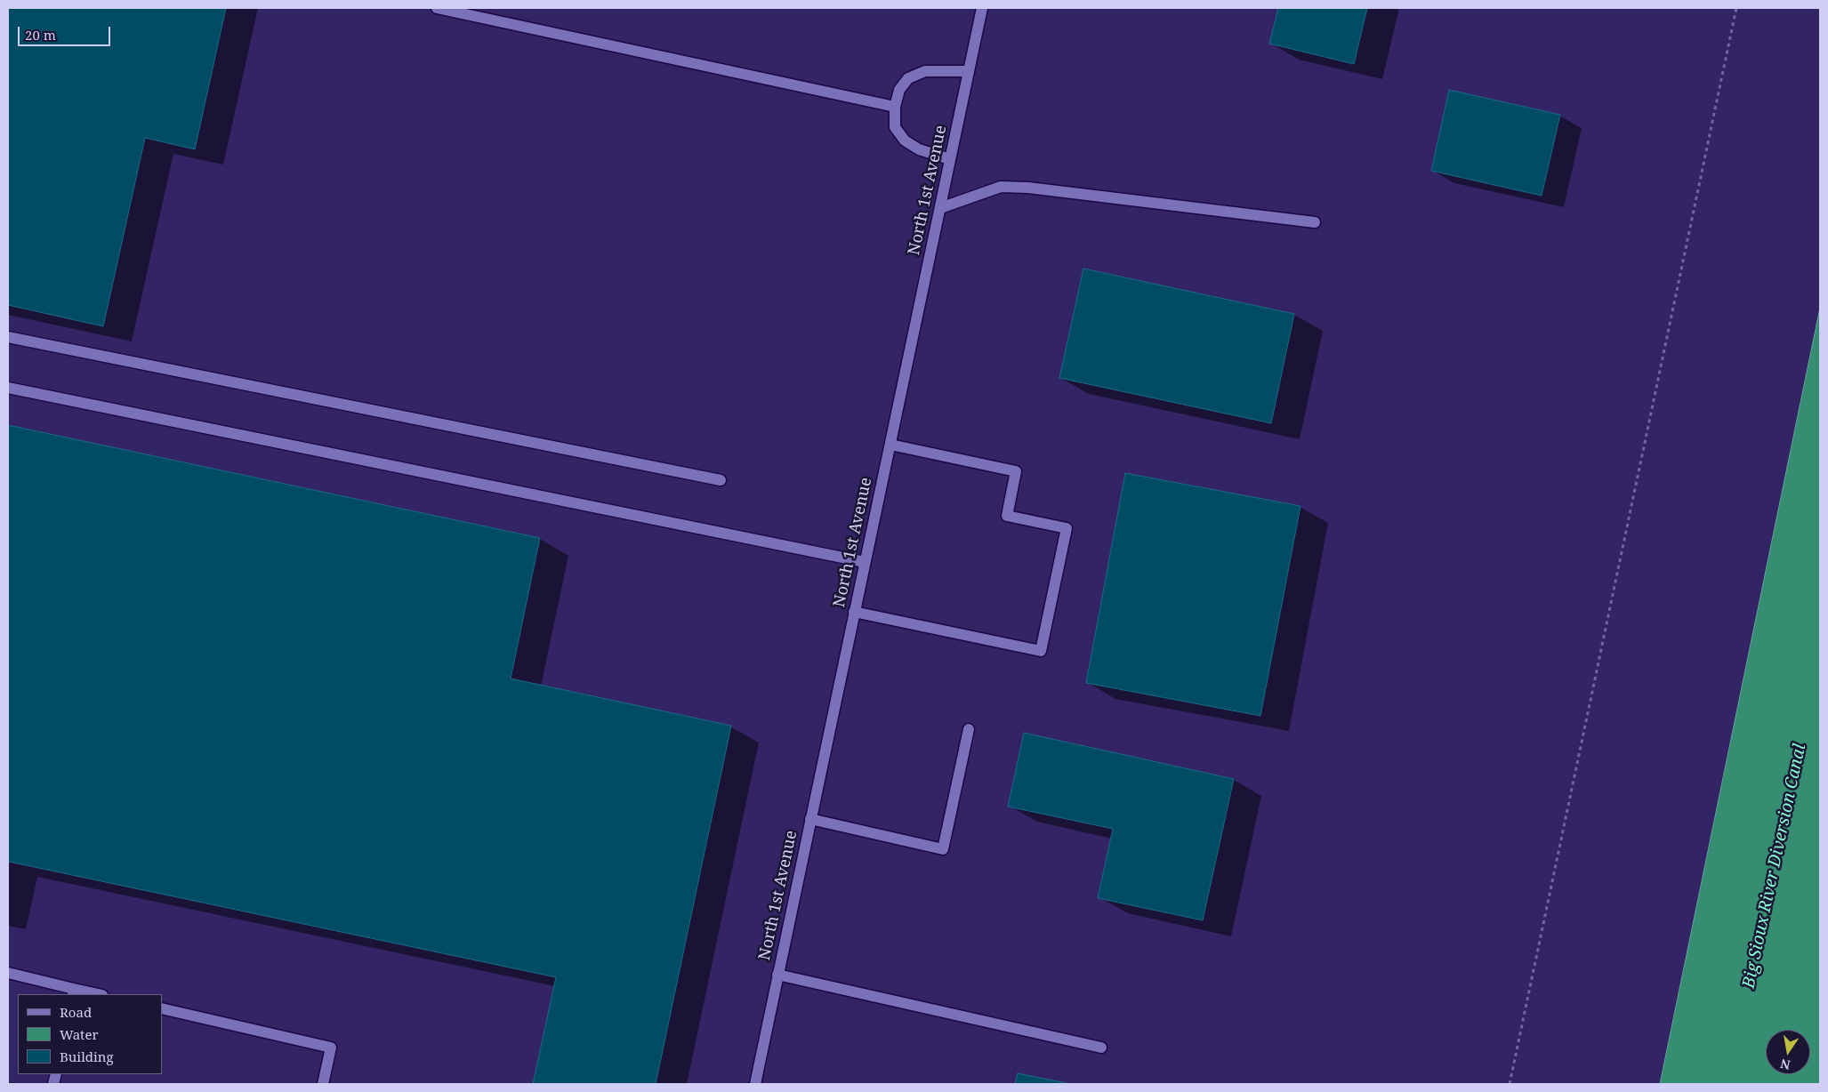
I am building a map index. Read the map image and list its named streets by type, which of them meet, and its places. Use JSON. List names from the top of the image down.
{
  "streets": {
    "street": ["North 1st Avenue"]
  },
  "water": ["Big Sioux River Diversion Canal"],
  "legend": ["Road", "Water", "Building"],
  "scale_bar": "20 m",
  "north": "bottom"
}
